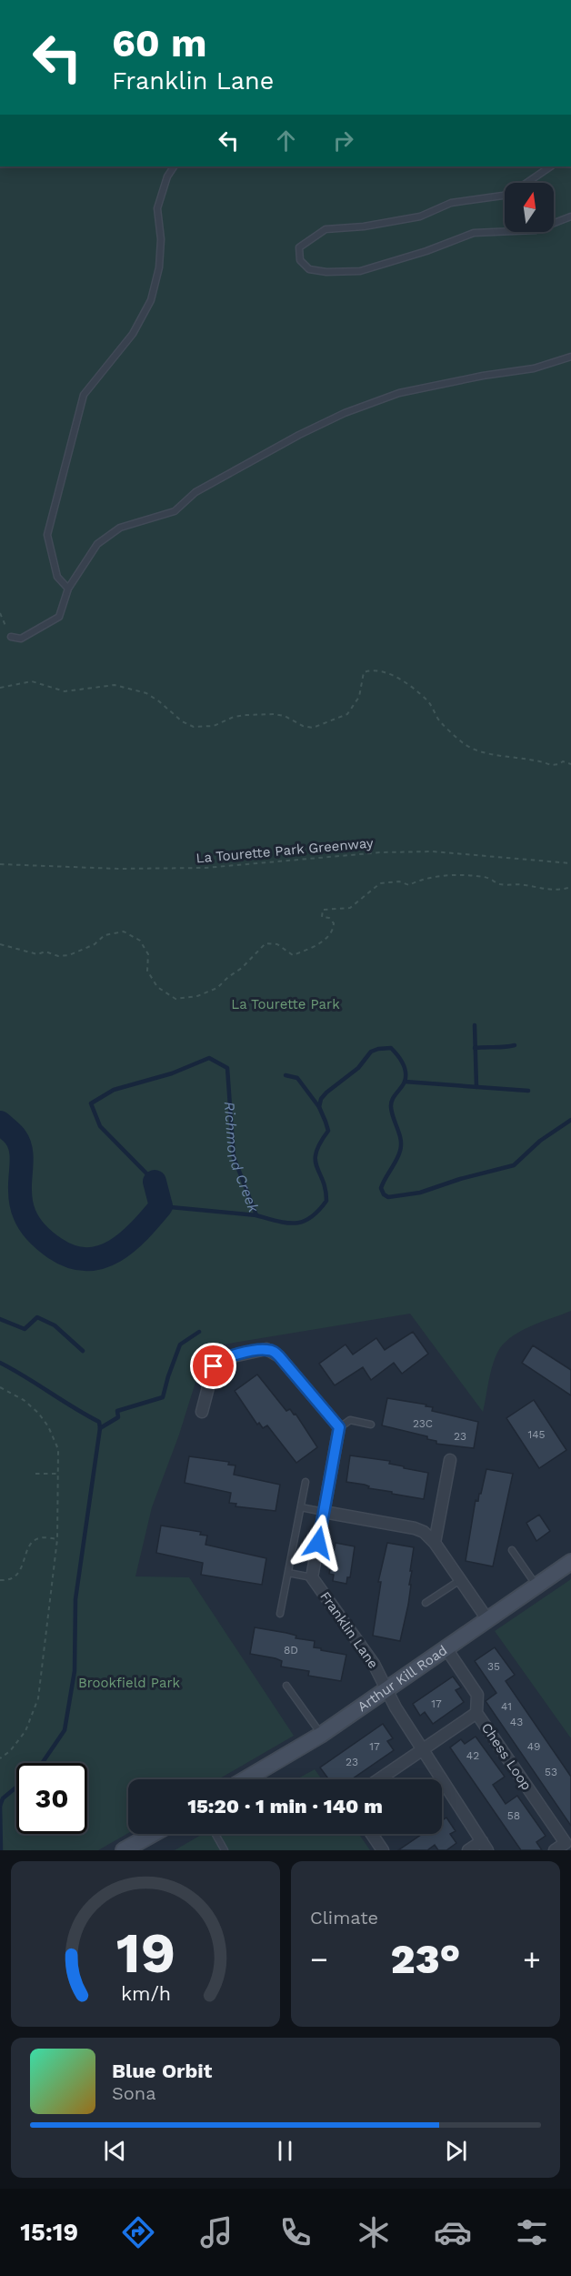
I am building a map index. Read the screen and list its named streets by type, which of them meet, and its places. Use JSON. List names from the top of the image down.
{
  "streets": {
    "street": ["Franklin Lane", "Arthur Kill Road", "Chess Loop"],
    "path": ["La Tourette Park Greenway"]
  },
  "crossings": [
    ["Franklin Lane", "Arthur Kill Road"],
    ["Franklin Lane", "Chess Loop"]
  ],
  "water": ["Richmond Creek"],
  "parks": ["La Tourette Park", "Brookfield Park"],
  "house_numbers": [
    "23C",
    "145",
    "23",
    "8D",
    "35",
    "17",
    "41",
    "43",
    "17",
    "49",
    "42",
    "23",
    "53",
    "58"
  ],
  "north": "top",
  "page": {
    "turn": ["60 m", "Franklin Lane"],
    "limit": "30",
    "trip": "15:20 · 1 min · 140 m",
    "tile": "Climate",
    "heat": ["−", "23°", "+"],
    "song": ["Blue Orbit", "Sona"],
    "tabs": "15:19",
    "gauge": ["19", "km/h"]
  }
}
